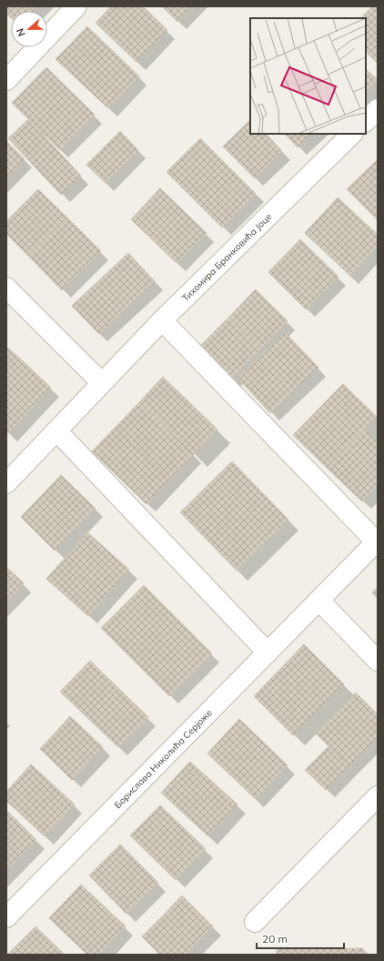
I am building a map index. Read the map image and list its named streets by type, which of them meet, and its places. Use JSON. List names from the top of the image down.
{
  "streets": {
    "street": ["Тихомира Бранковића Јоце", "Борислава Николића Серјоже"]
  },
  "scale_bar": "20 m",
  "north": "left"
}
